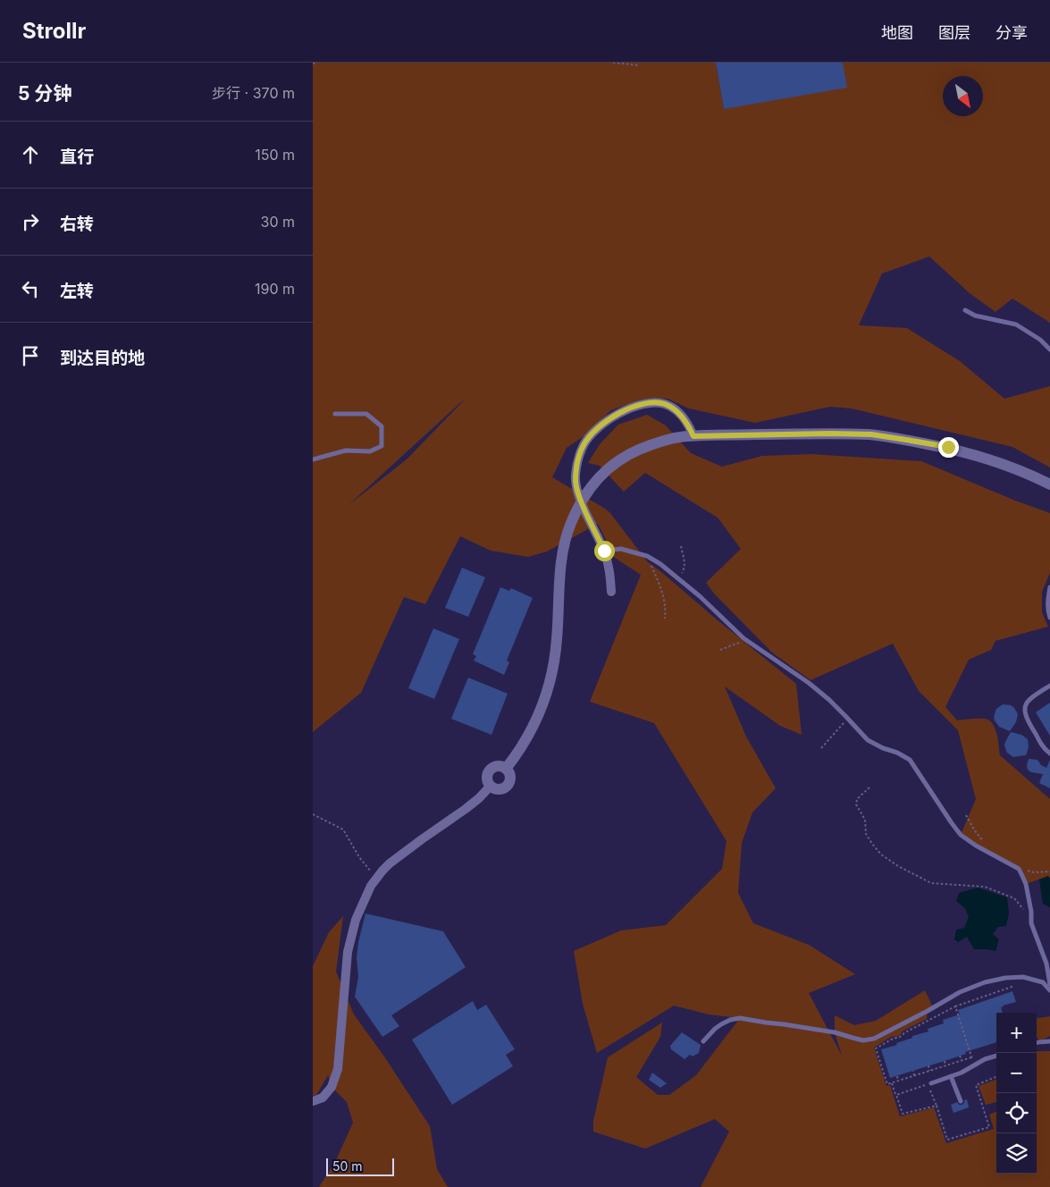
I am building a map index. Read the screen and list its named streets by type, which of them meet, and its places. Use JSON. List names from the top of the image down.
{
  "scale_bar": "50 m",
  "north": "bottom right",
  "page": {
    "header": "Strollr",
    "nav": ["地图", "图层", "分享"],
    "heading": ["5 分钟", "步行 · 370 m"],
    "list": [
      ["直行", "150 m"],
      ["右转", "30 m"],
      ["左转", "190 m"],
      "到达目的地"
    ],
    "map_buttons": ["+", "−"],
    "scale": "50 m"
  }
}
